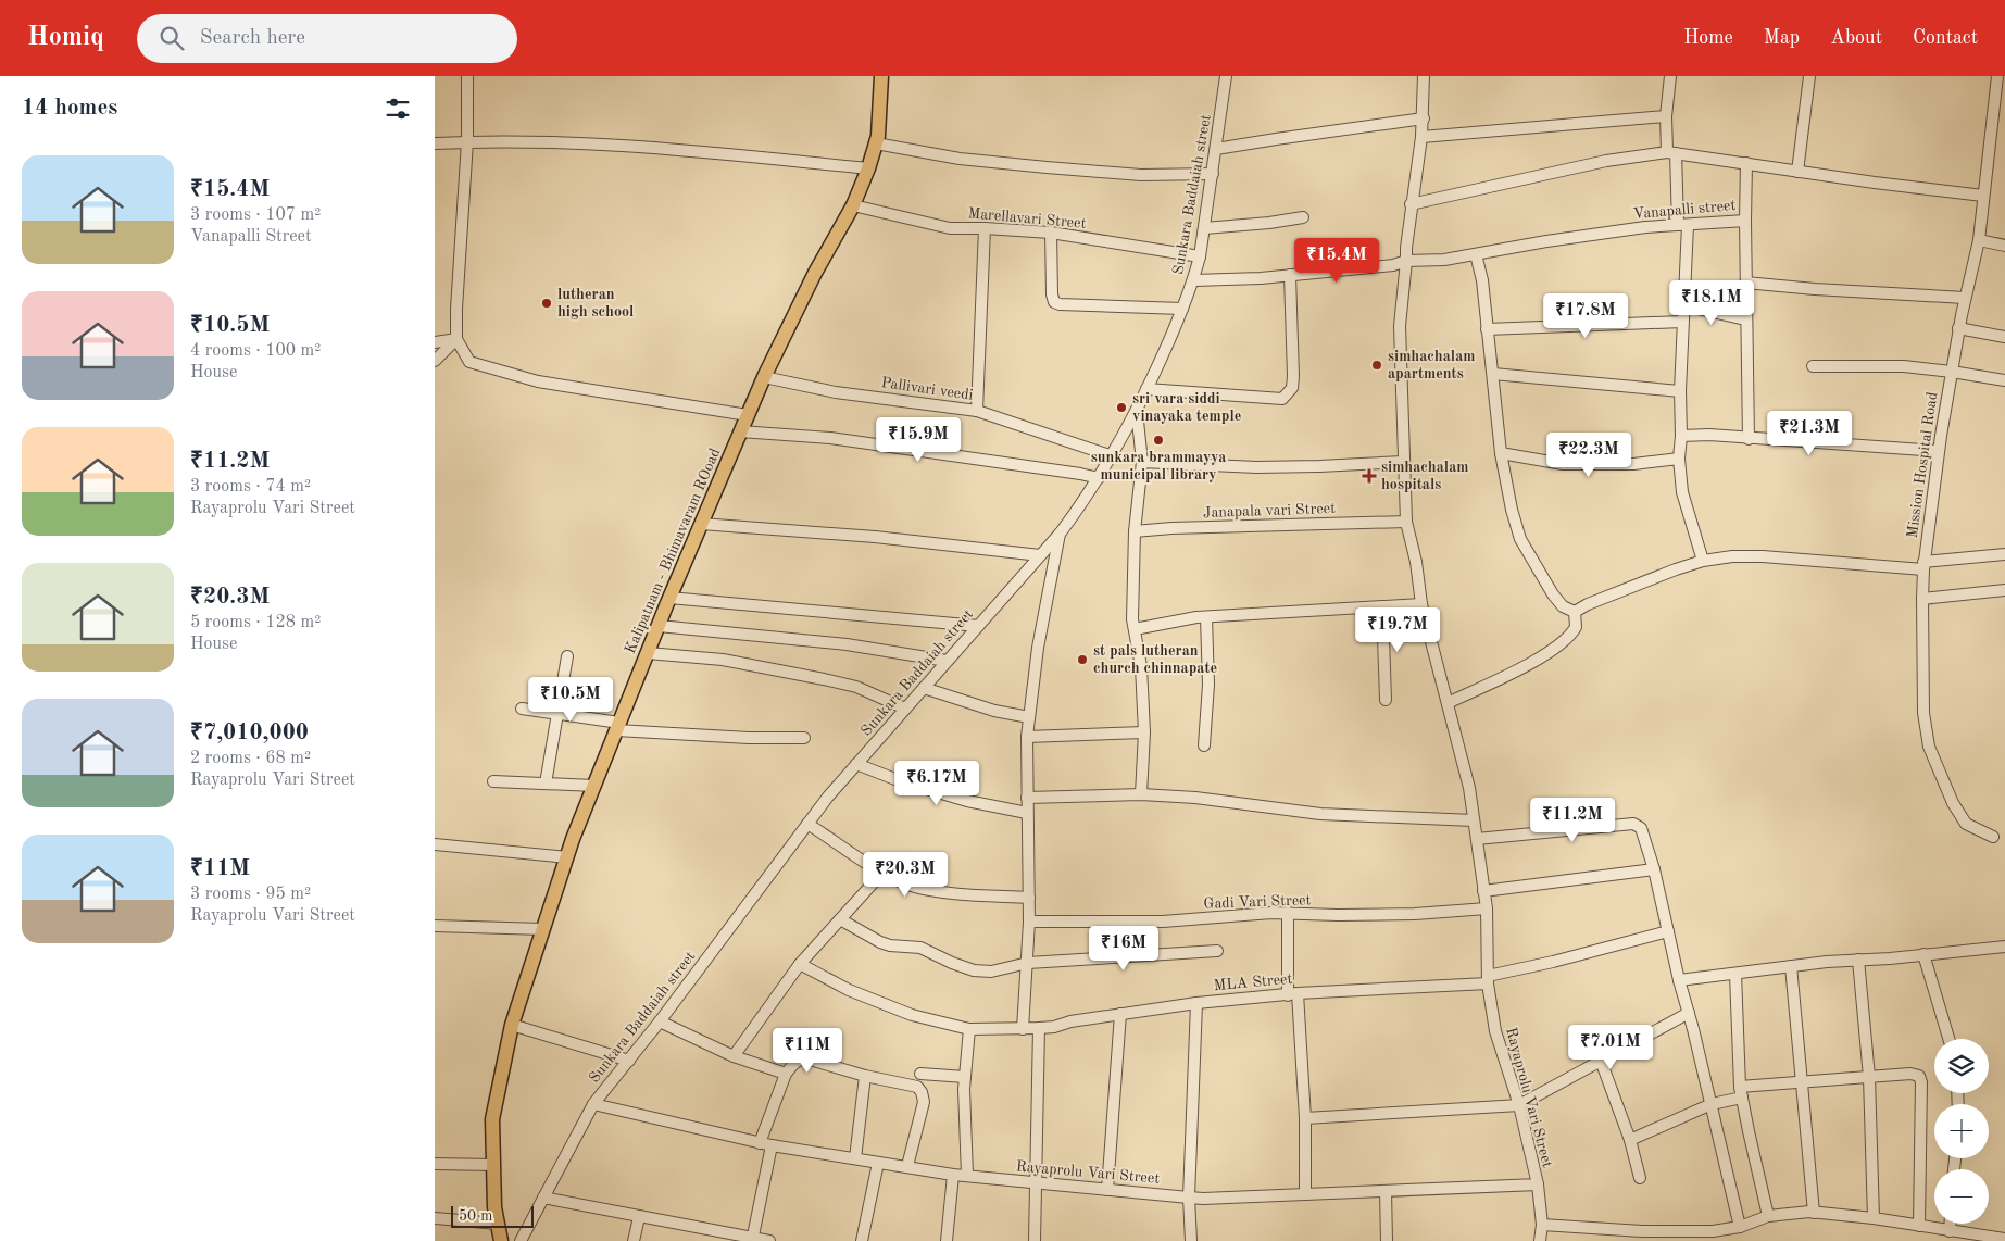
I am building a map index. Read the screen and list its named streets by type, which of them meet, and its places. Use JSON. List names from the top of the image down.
{
  "streets": {
    "main road": ["Kalipatnam - Bhimavaram ROoad"],
    "street": [
      "Sunkara Baddaiah street",
      "Vanapalli street",
      "Marellavari Street",
      "Pallivari veedi",
      "Mission Hospital Road",
      "Janapala vari Street",
      "Gadi Vari Street",
      "MLA Street",
      "Rayaprolu Vari Street"
    ]
  },
  "crossings": [
    ["Sunkara Baddaiah street", "Marellavari Street"],
    ["Sunkara Baddaiah street", "Pallivari veedi"],
    ["Sunkara Baddaiah street", "Rayaprolu Vari Street"],
    ["Marellavari Street", "Kalipatnam - Bhimavaram ROoad"],
    ["Pallivari veedi", "Kalipatnam - Bhimavaram ROoad"],
    ["Janapala vari Street", "Rayaprolu Vari Street"],
    ["Gadi Vari Street", "Rayaprolu Vari Street"],
    ["MLA Street", "Rayaprolu Vari Street"]
  ],
  "places": {
    "other": [
      "lutheran high school",
      "simhachalam apartments",
      "sri vara siddi vinayaka temple",
      "sunkara brammayya municipal library",
      "st pals lutheran church chinnapate"
    ],
    "health": ["simhachalam hospitals"]
  },
  "scale_bar": "50 m",
  "page": {
    "header": "Homiq",
    "search": "Search here",
    "nav": [
      "Home",
      "Map",
      "About",
      "Contact"
    ],
    "heading": "14 homes",
    "list": [
      {
        "name": "₹15.4M",
        "note": "3 rooms · 107 m² · Vanapalli Street"
      },
      {
        "name": "₹10.5M",
        "note": "4 rooms · 100 m² · House"
      },
      {
        "name": "₹11.2M",
        "note": "3 rooms · 74 m² · Rayaprolu Vari Street"
      },
      {
        "name": "₹20.3M",
        "note": "5 rooms · 128 m² · House"
      },
      {
        "name": "₹7,010,000",
        "note": "2 rooms · 68 m² · Rayaprolu Vari Street"
      },
      {
        "name": "₹11M",
        "note": "3 rooms · 95 m² · Rayaprolu Vari Street"
      }
    ],
    "price": [
      "₹15.4M",
      "₹18.1M",
      "₹17.8M",
      "₹21.3M",
      "₹15.9M",
      "₹22.3M",
      "₹19.7M",
      "₹10.5M",
      "₹6.17M",
      "₹11.2M",
      "₹20.3M",
      "₹16M",
      "₹7.01M",
      "₹11M"
    ],
    "map_buttons": ["+", "−"],
    "scale": "50 m"
  }
}
